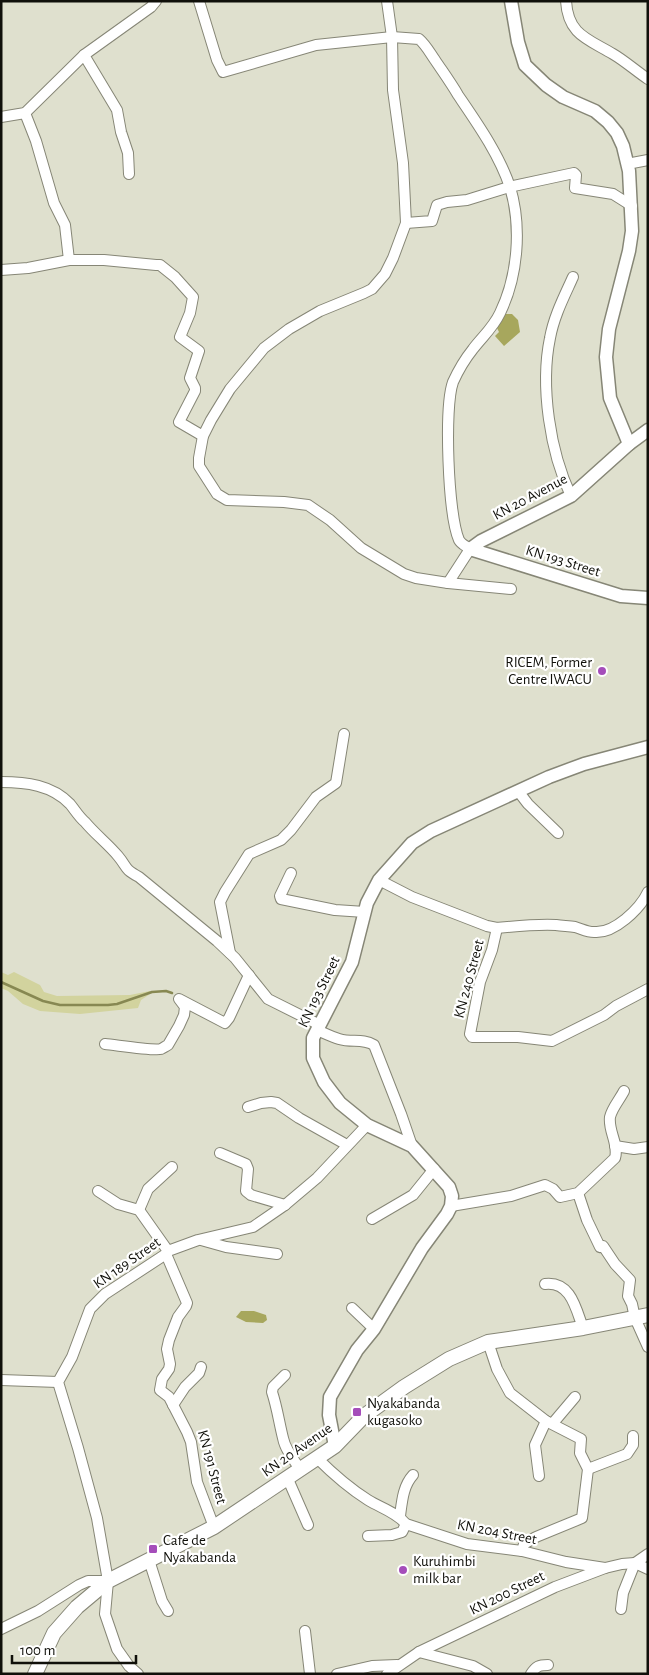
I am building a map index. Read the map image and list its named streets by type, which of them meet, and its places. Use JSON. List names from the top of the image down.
{
  "streets": {
    "main road": ["KN 20 Avenue"],
    "street": [
      "KN 193 Street",
      "KN 240 Street",
      "KN 189 Street",
      "KN 191 Street",
      "KN 204 Street",
      "KN 200 Street"
    ]
  },
  "crossings": [
    ["KN 20 Avenue", "KN 193 Street"],
    ["KN 20 Avenue", "KN 191 Street"],
    ["KN 20 Avenue", "KN 204 Street"],
    ["KN 193 Street", "KN 240 Street"],
    ["KN 193 Street", "KN 189 Street"],
    ["KN 189 Street", "KN 191 Street"],
    ["KN 204 Street", "KN 200 Street"]
  ],
  "places": {
    "other": ["RICEM, Former Centre IWACU", "Kuruhimbi milk bar"],
    "transit": ["Nyakabanda kugasoko", "Cafe de Nyakabanda"]
  },
  "scale_bar": "100 m"
}
